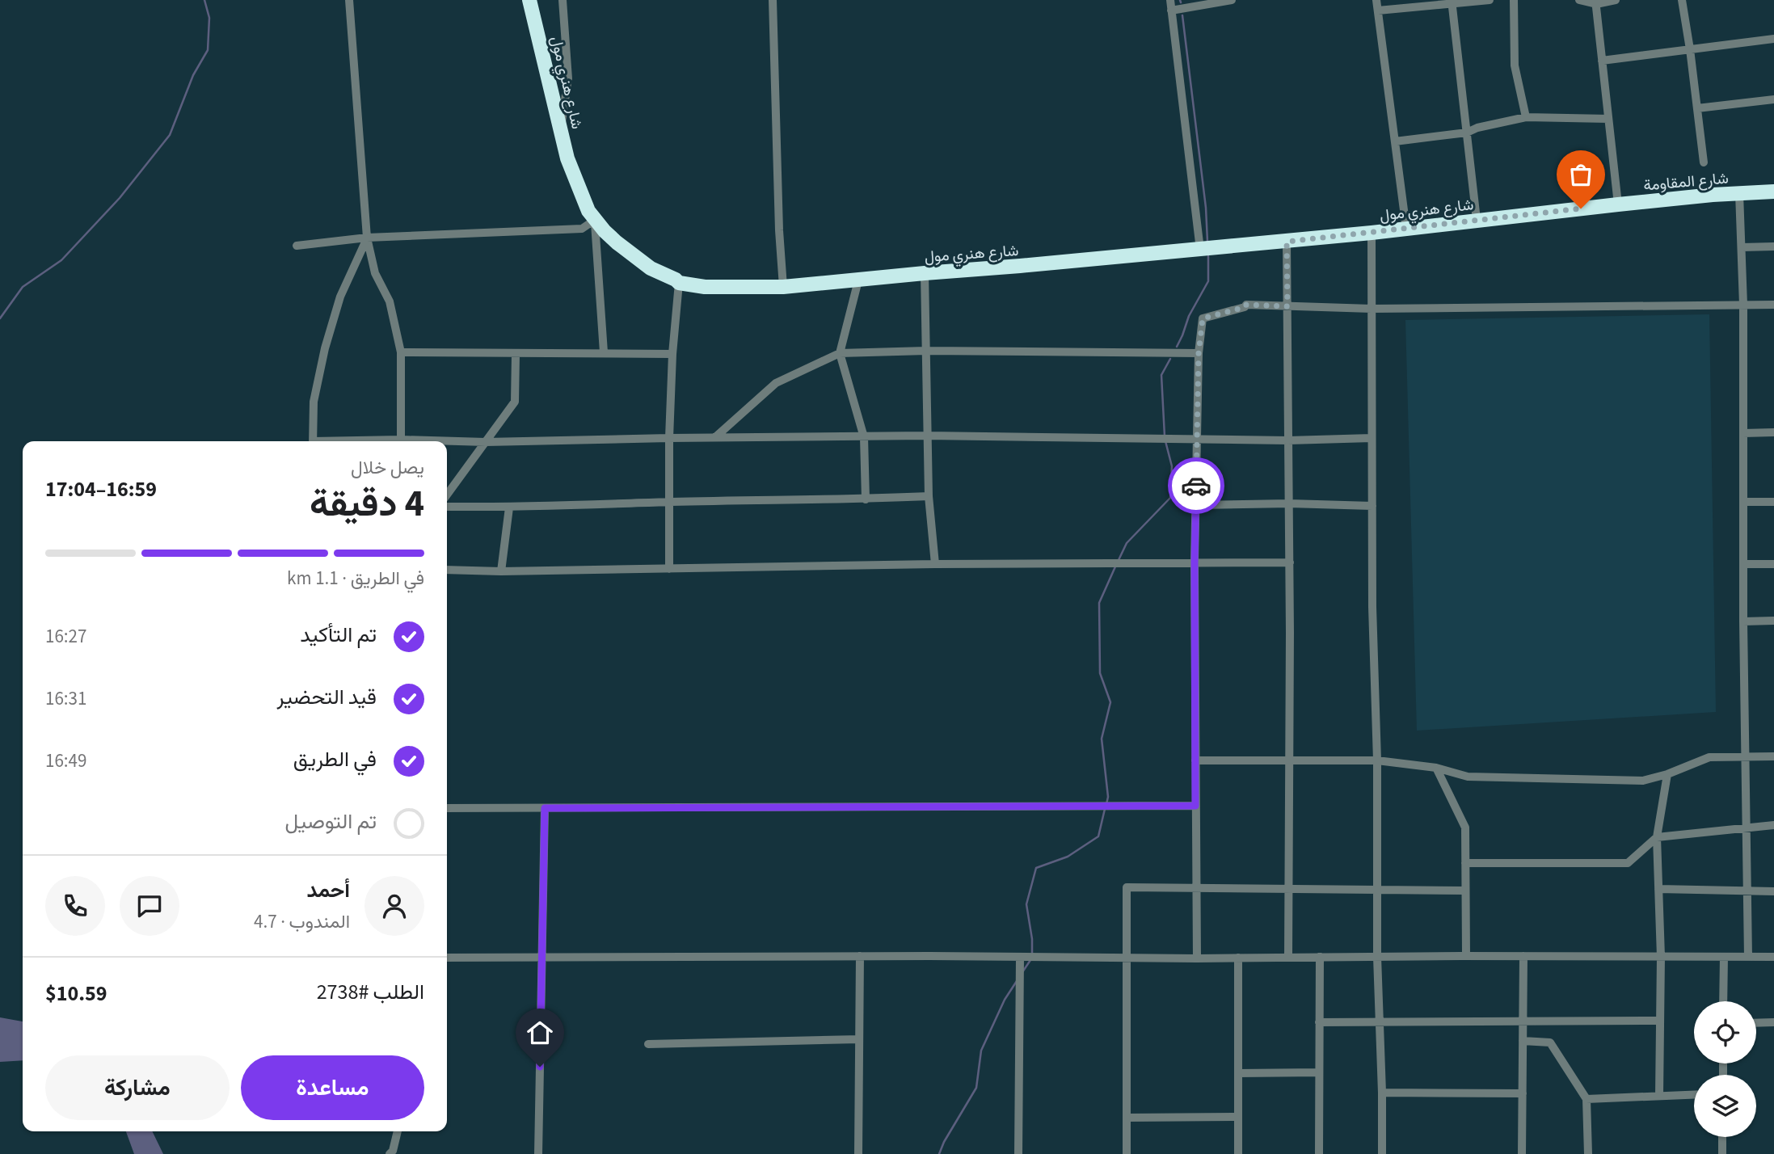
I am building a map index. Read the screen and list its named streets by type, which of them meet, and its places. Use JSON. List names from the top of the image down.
{
  "streets": {
    "highway": ["شارع هنري مول", "شارع المقاومة"]
  },
  "crossings": [
    ["شارع هنري مول", "شارع المقاومة"]
  ],
  "page": {
    "heading": ["4 دقيقة", "يصل خلال", "16:59–17:04"],
    "panel": [
      "أحمد",
      "المندوب · 4.7",
      "الطلب #2738",
      "$10.59"
    ],
    "bar": "في الطريق · 1.1 km",
    "list": [
      ["تم التأكيد", "16:27"],
      ["قيد التحضير", "16:31"],
      ["في الطريق", "16:49"],
      "تم التوصيل"
    ],
    "buttons": ["مساعدة", "مشاركة"]
  }
}
